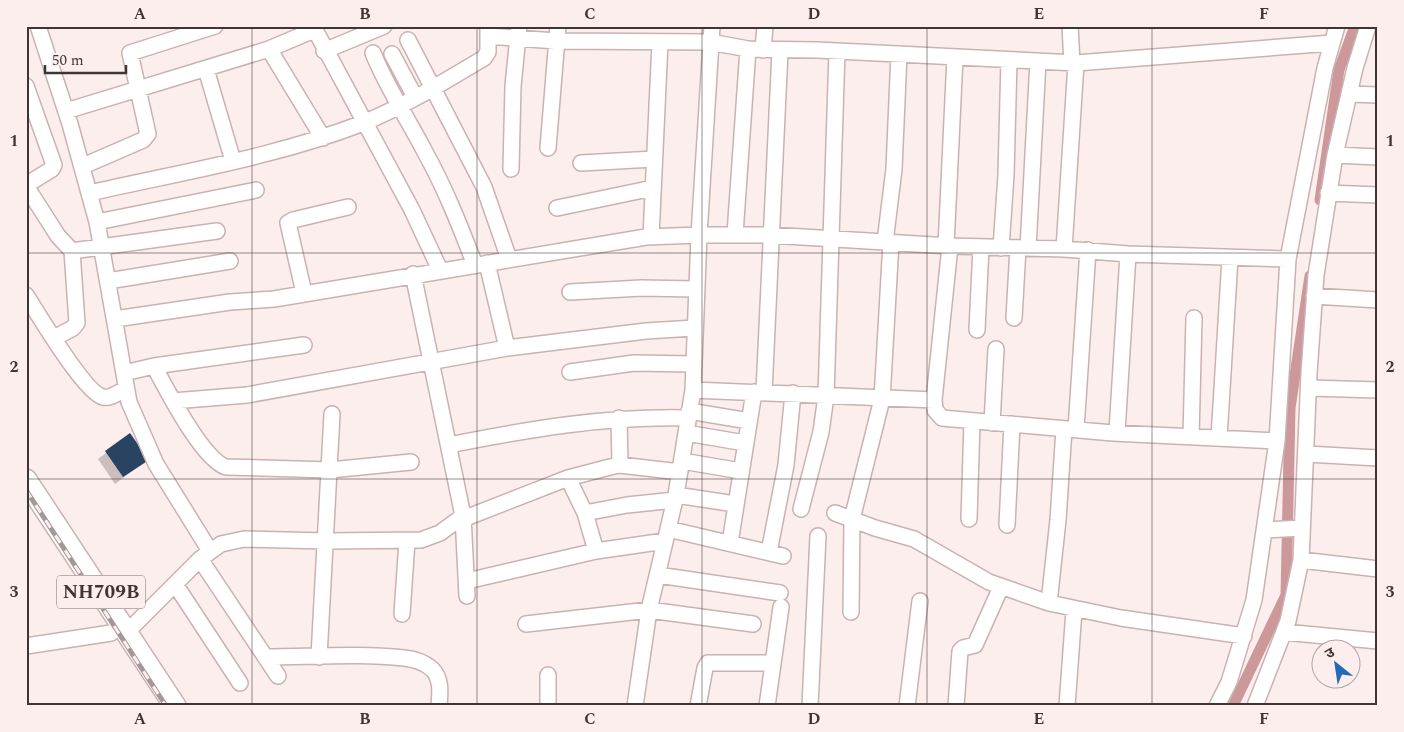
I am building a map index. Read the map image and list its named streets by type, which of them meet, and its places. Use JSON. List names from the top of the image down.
{
  "streets": {
    "highway": ["NH709B"]
  },
  "scale_bar": "50 m",
  "north": "top left",
  "grid": {
    "columns": [
      "A",
      "B",
      "C",
      "D",
      "E",
      "F"
    ],
    "rows": ["1", "2", "3"]
  }
}
